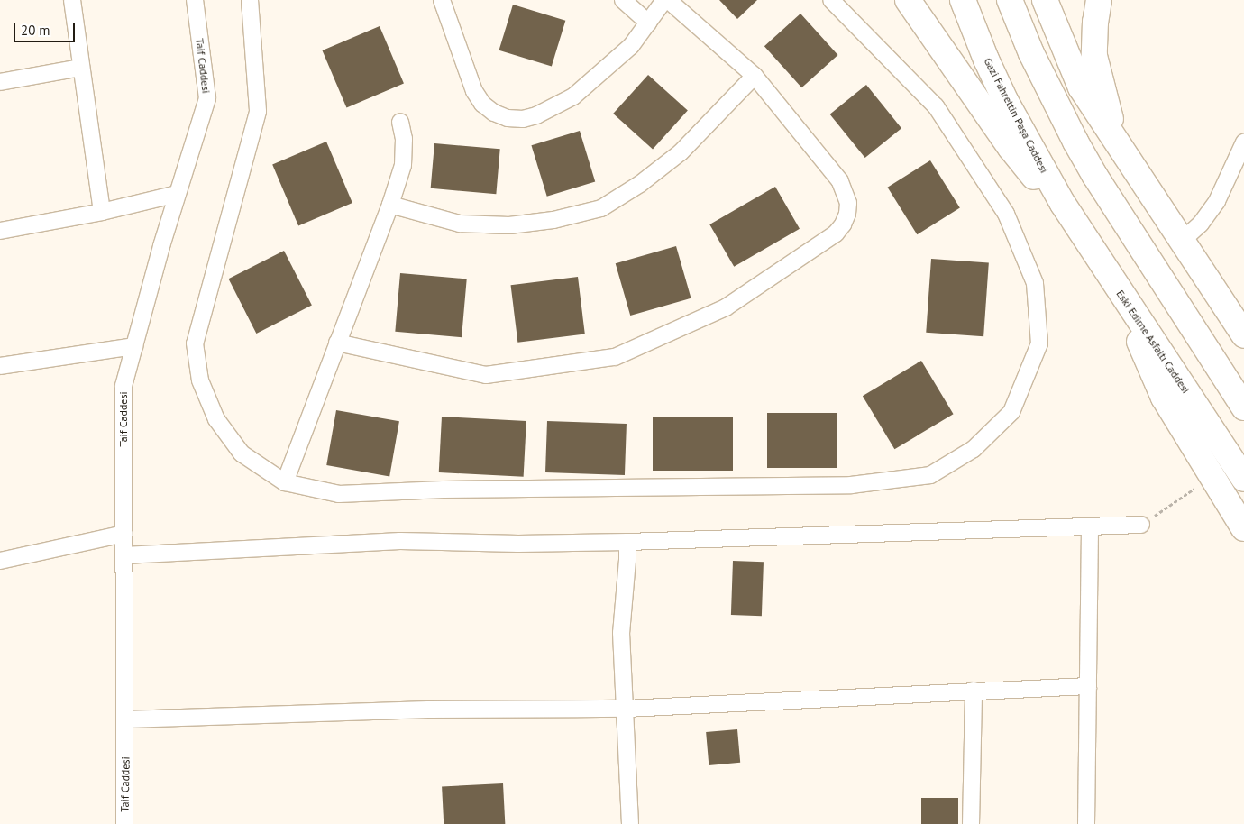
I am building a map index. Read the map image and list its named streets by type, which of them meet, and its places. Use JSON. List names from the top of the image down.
{
  "streets": {
    "highway": ["Gazi Fahrettin Paşa Caddesi", "Eski Edirne Asfaltı Caddesi"],
    "street": ["Taif Caddesi"]
  },
  "crossings": [
    ["Gazi Fahrettin Paşa Caddesi", "Eski Edirne Asfaltı Caddesi"]
  ],
  "scale_bar": "20 m"
}
